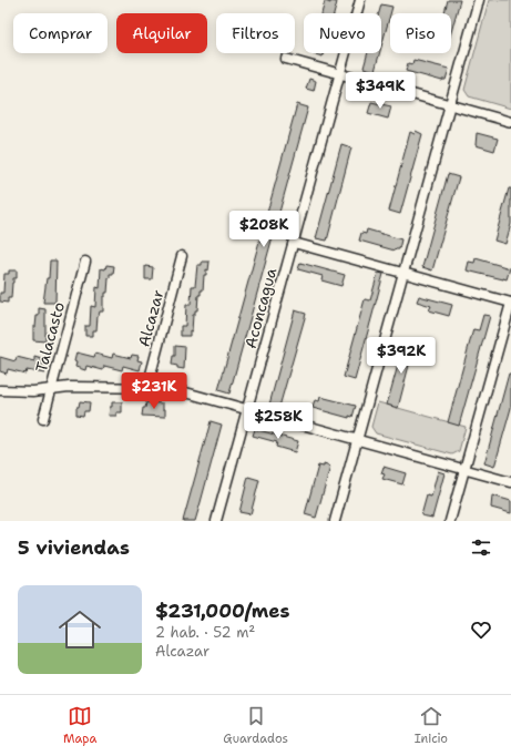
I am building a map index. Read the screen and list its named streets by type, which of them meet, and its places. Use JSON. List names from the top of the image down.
{
  "streets": {
    "street": ["Aconcagua", "Alcazar", "Talacasto"]
  },
  "page": {
    "chip": [
      "Comprar",
      "Alquilar",
      "Filtros",
      "Nuevo",
      "Piso"
    ],
    "price": [
      "$349K",
      "$208K",
      "$392K",
      "$231K",
      "$258K"
    ],
    "heading": "5 viviendas",
    "list": [
      {
        "name": "$231,000/mes",
        "note": "2 hab. · 52 m² · Alcazar"
      }
    ],
    "tabs": ["Mapa", "Guardados", "Inicio"]
  }
}
